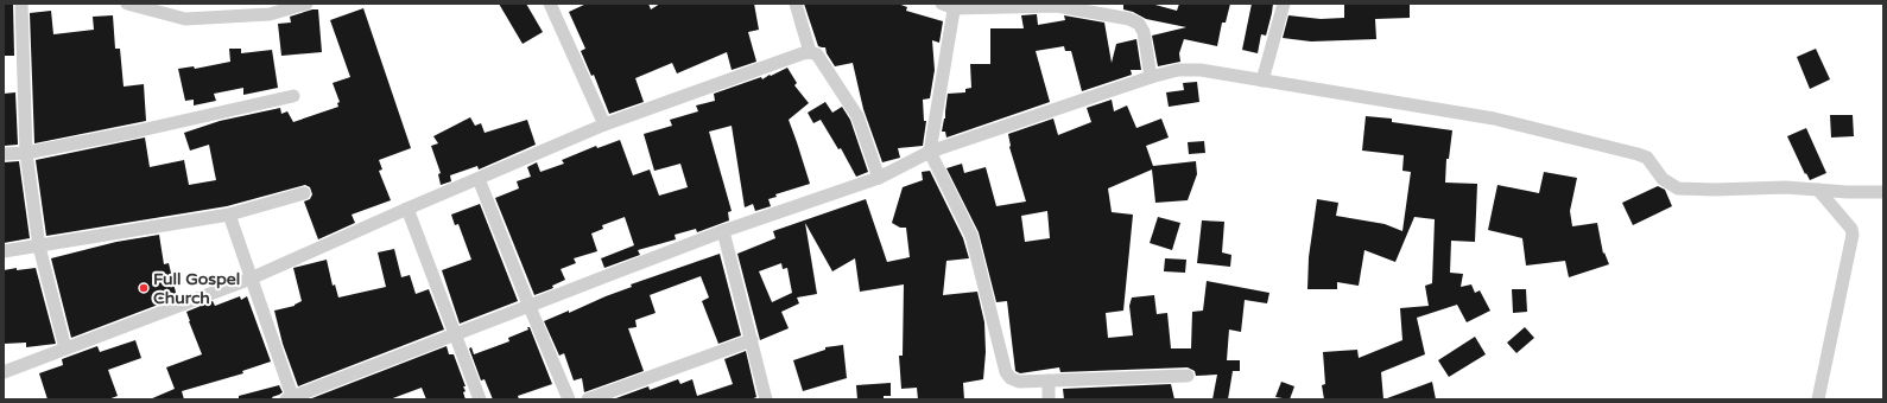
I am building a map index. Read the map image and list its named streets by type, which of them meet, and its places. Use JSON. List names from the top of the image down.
{
  "places": ["Full Gospel Church"]
}
